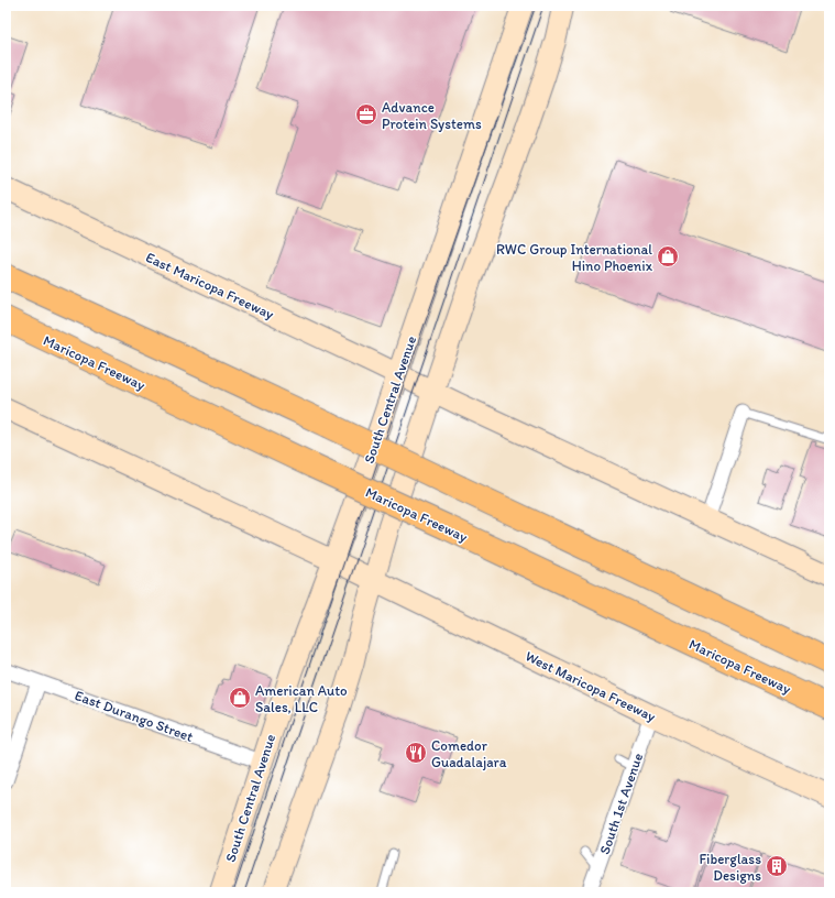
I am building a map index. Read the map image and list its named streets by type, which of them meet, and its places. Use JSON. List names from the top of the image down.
{
  "streets": {
    "highway": ["Maricopa Freeway"],
    "main road": ["East Maricopa Freeway", "South Central Avenue", "West Maricopa Freeway"],
    "street": ["East Durango Street", "South 1st Avenue"]
  },
  "crossings": [
    ["East Maricopa Freeway", "South Central Avenue"],
    ["South Central Avenue", "West Maricopa Freeway"],
    ["South Central Avenue", "East Durango Street"],
    ["West Maricopa Freeway", "South 1st Avenue"]
  ],
  "places": {
    "office": ["Advance Protein Systems"],
    "shop": ["RWC Group International Hino Phoenix", "American Auto Sales, LLC"],
    "restaurant": ["Comedor Guadalajara"],
    "building": ["Fiberglass Designs"]
  }
}
